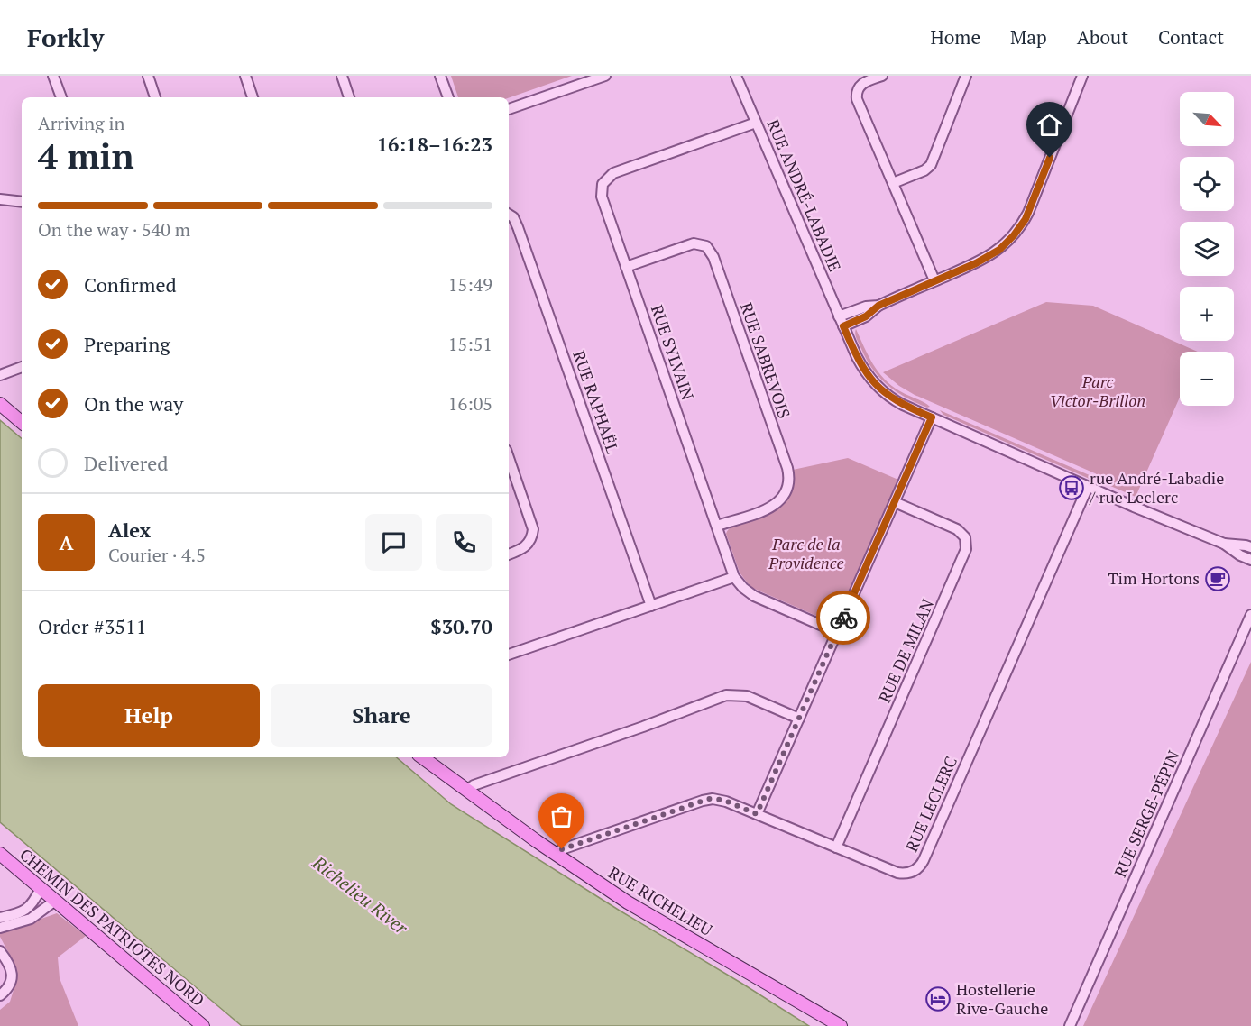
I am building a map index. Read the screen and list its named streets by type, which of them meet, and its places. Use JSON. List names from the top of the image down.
{
  "streets": {
    "main road": ["RUE RICHELIEU", "CHEMIN DES PATRIOTES NORD"],
    "street": [
      "RUE ANDRÉ-LABADIE",
      "RUE SYLVAIN",
      "RUE SABREVOIS",
      "RUE RAPHAËL",
      "RUE DE MILAN",
      "RUE LECLERC",
      "RUE SERGE-PÉPIN"
    ]
  },
  "crossings": [
    ["RUE ANDRÉ-LABADIE", "RUE SYLVAIN"],
    ["RUE ANDRÉ-LABADIE", "RUE LECLERC"],
    ["RUE SYLVAIN", "RUE SABREVOIS"],
    ["RUE DE MILAN", "RUE LECLERC"],
    ["RUE LECLERC", "RUE RICHELIEU"]
  ],
  "water": ["Richelieu River"],
  "parks": ["Parc Victor-Brillon", "Parc de la Providence"],
  "places": {
    "bus stop": ["rue André-Labadie / rue Leclerc"],
    "cafe": ["Tim Hortons"],
    "hotel": ["Hostellerie Rive-Gauche"]
  },
  "north": "bottom right",
  "page": {
    "header": "Forkly",
    "nav": [
      "Home",
      "Map",
      "About",
      "Contact"
    ],
    "map_buttons": ["+", "−"],
    "heading": ["4 min", "Arriving in", "16:18–16:23"],
    "panel": [
      "Alex",
      "Courier · 4.5",
      "Order #3511",
      "$30.70"
    ],
    "bar": "On the way · 540 m",
    "list": [
      ["Confirmed", "15:49"],
      ["Preparing", "15:51"],
      ["On the way", "16:05"],
      "Delivered"
    ],
    "round": "A",
    "buttons": ["Help", "Share"]
  }
}
